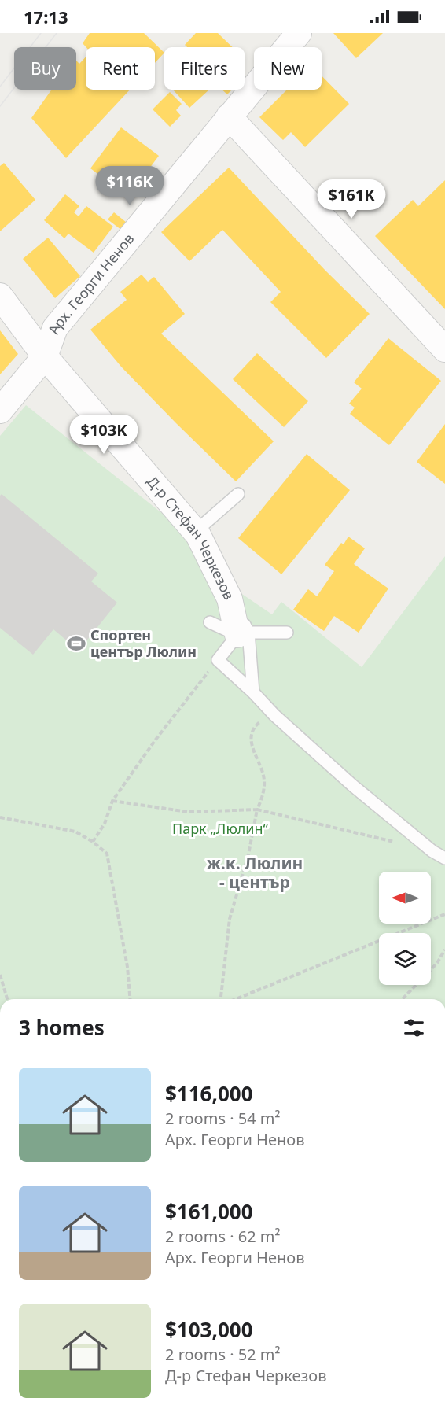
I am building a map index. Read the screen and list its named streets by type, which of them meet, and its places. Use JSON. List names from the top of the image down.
{
  "streets": {
    "street": ["Арх. Георги Ненов", "Д-р Стефан Черкезов"]
  },
  "crossings": [
    ["Арх. Георги Ненов", "Д-р Стефан Черкезов"]
  ],
  "districts": ["ж.к. Люлин - център"],
  "parks": ["Парк „Люлин“"],
  "places": {
    "sports": ["Спортен център Люлин"]
  },
  "north": "left",
  "page": {
    "status": "17:13",
    "chip": [
      "Buy",
      "Rent",
      "Filters",
      "New"
    ],
    "price": ["$116K", "$161K", "$103K"],
    "heading": "3 homes",
    "list": [
      {
        "name": "$116,000",
        "note": "2 rooms · 54 m² · Арх. Георги Ненов"
      },
      {
        "name": "$161,000",
        "note": "2 rooms · 62 m² · Арх. Георги Ненов"
      },
      {
        "name": "$103,000",
        "note": "2 rooms · 52 m² · Д-р Стефан Черкезов"
      }
    ]
  }
}
